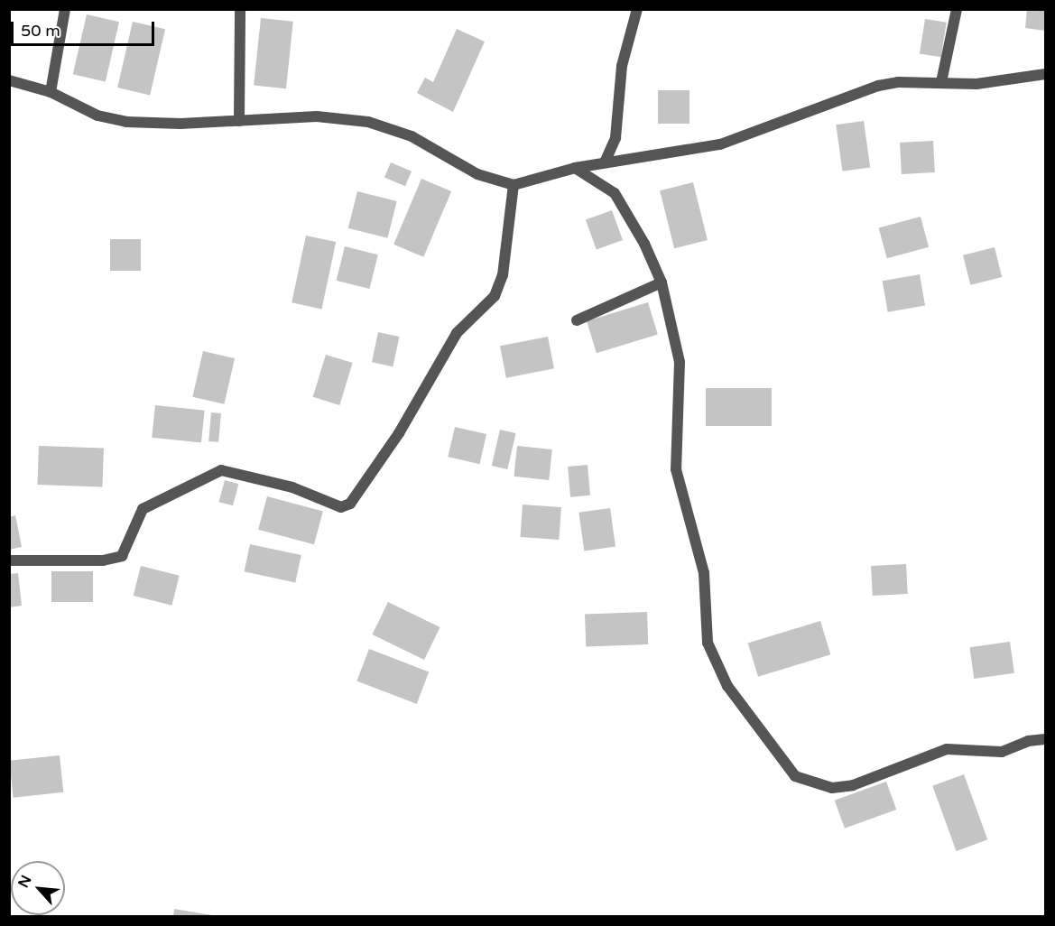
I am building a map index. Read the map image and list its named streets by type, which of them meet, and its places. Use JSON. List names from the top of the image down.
{
  "scale_bar": "50 m",
  "north": "top left"
}
